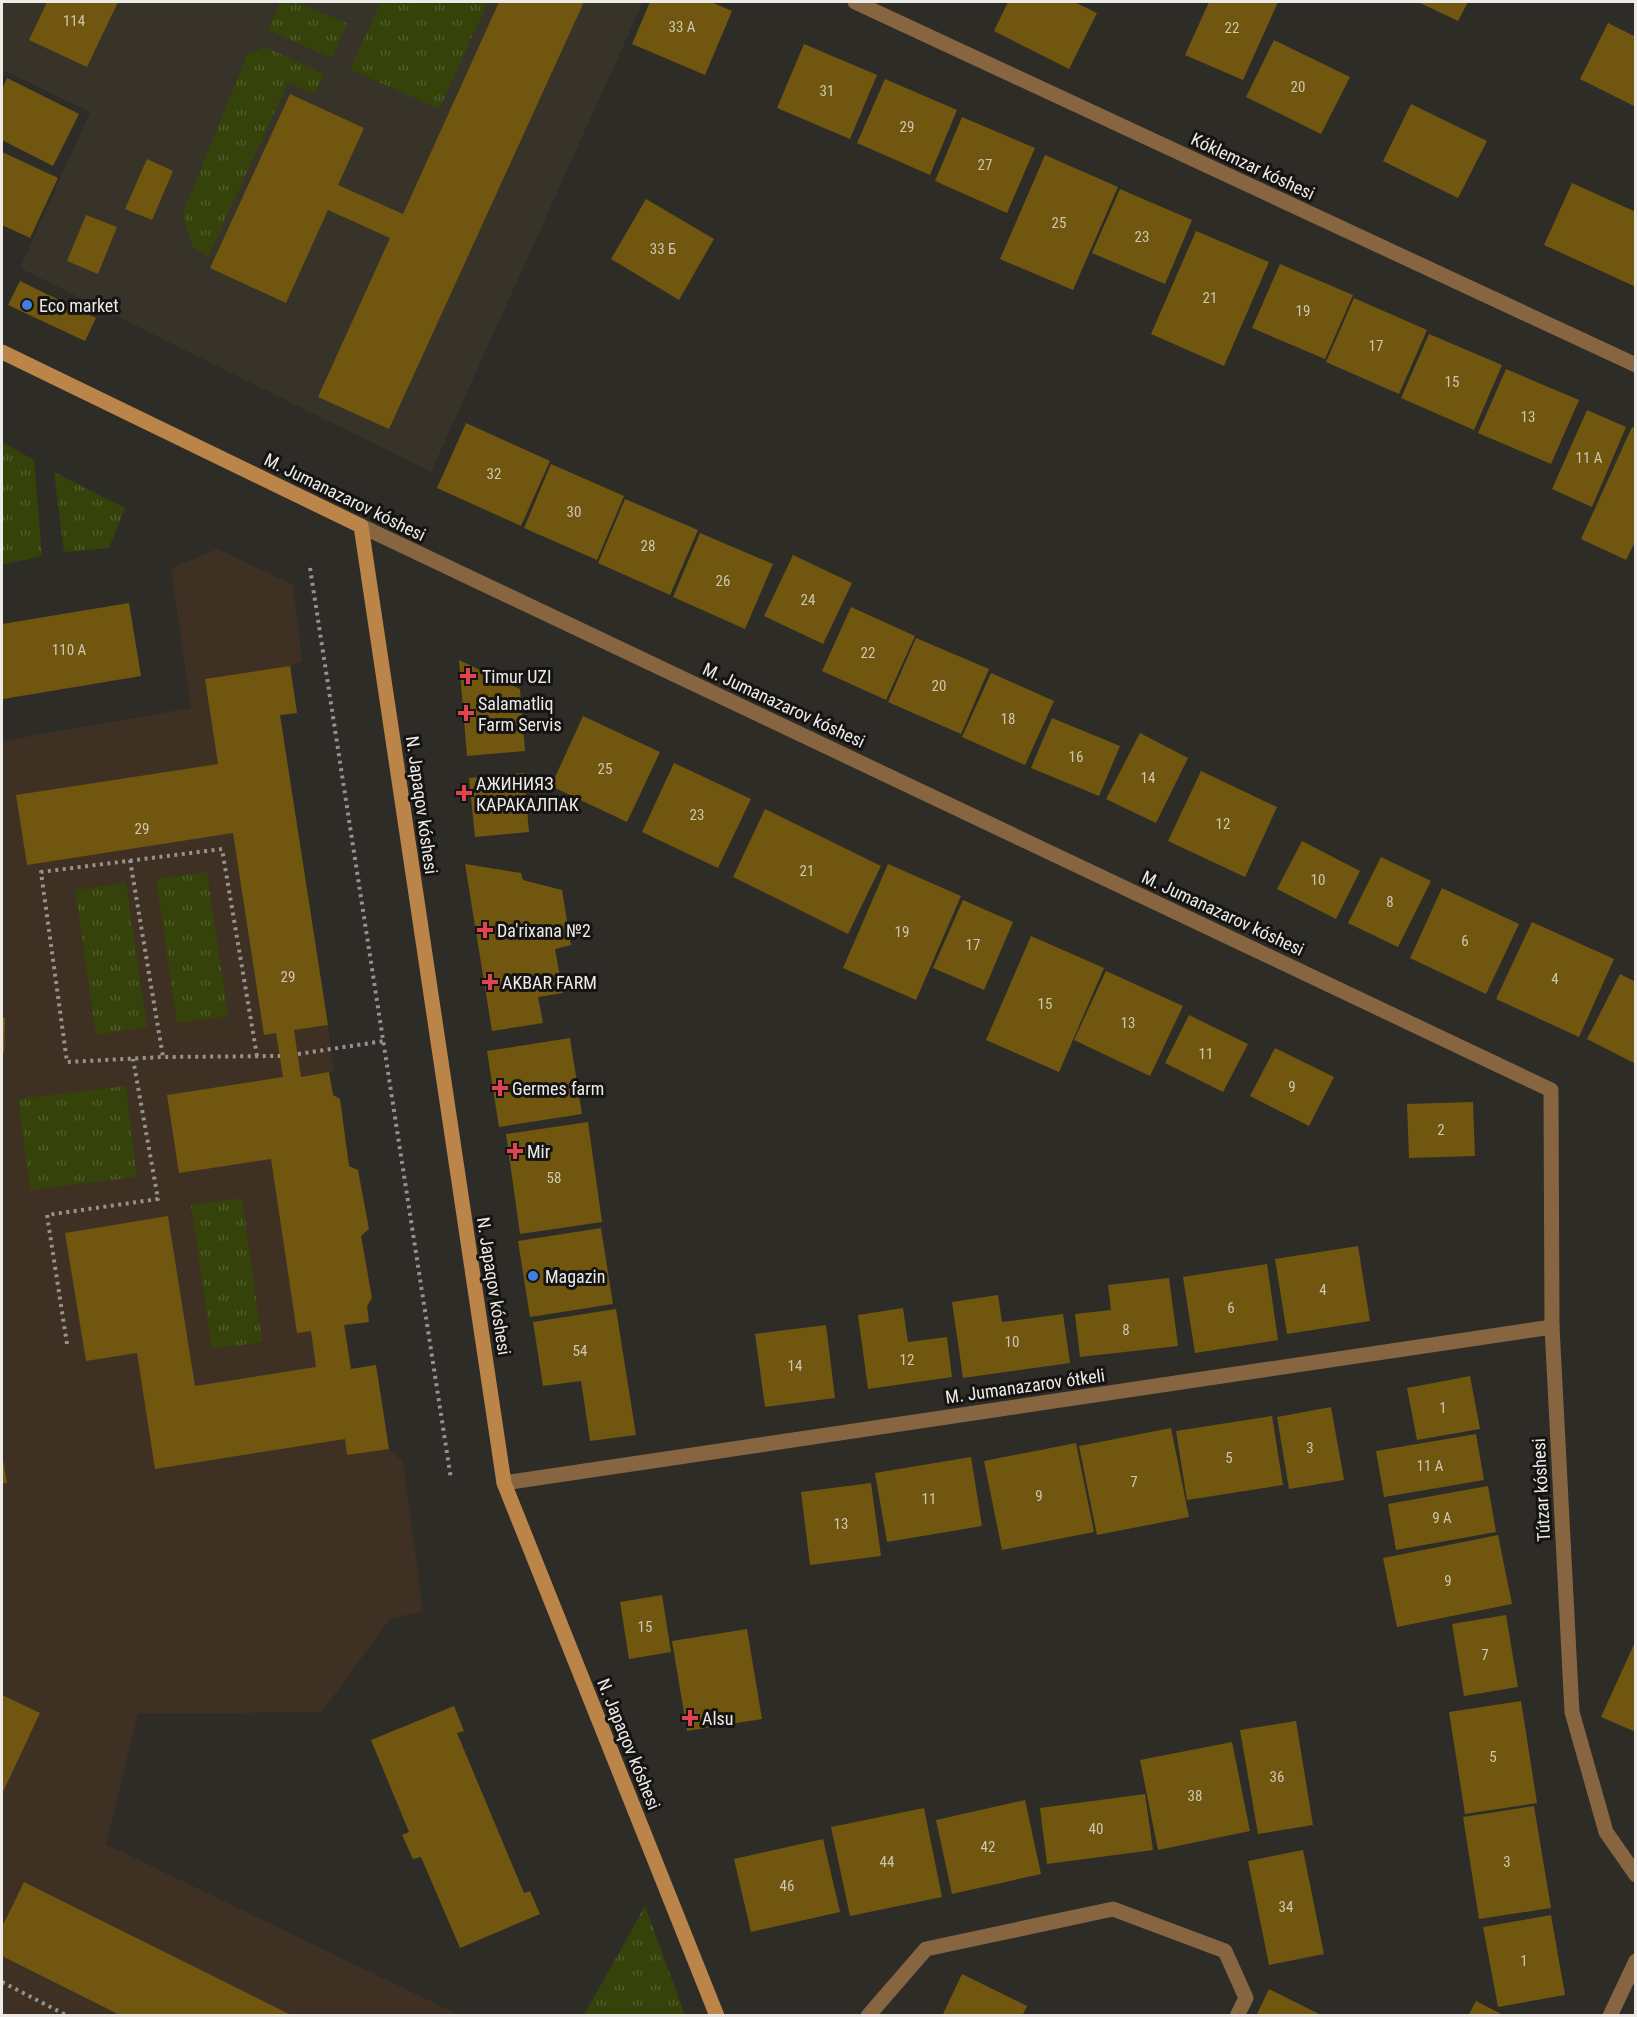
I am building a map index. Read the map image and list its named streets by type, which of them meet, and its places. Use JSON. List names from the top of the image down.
{
  "streets": {
    "main road": ["M. Jumanazarov kóshesi", "N. Japaqov kóshesi"],
    "street": ["Kóklemzar kóshesi", "M. Jumanazarov ótkeli", "Tútzar kóshesi"]
  },
  "crossings": [
    ["M. Jumanazarov kóshesi", "N. Japaqov kóshesi"],
    ["M. Jumanazarov kóshesi", "Tútzar kóshesi"],
    ["N. Japaqov kóshesi", "M. Jumanazarov ótkeli"],
    ["M. Jumanazarov ótkeli", "Tútzar kóshesi"]
  ],
  "places": {
    "other": ["Eco market", "Magazin"],
    "health": [
      "Timur UZI",
      "Salamatliq Farm Servis",
      "АЖИНИЯЗ КАРАКАЛПАК",
      "Da'rixana №2",
      "AKBAR FARM",
      "Germes farm",
      "Mir",
      "Alsu"
    ]
  },
  "house_numbers": [
    "114",
    "33 А",
    "22",
    "20",
    "31",
    "29",
    "27",
    "25",
    "23",
    "33 Б",
    "21",
    "19",
    "17",
    "15",
    "13",
    "11 А",
    "32",
    "30",
    "28",
    "26",
    "24",
    "110 А",
    "22",
    "20",
    "18",
    "16",
    "25",
    "14",
    "23",
    "12",
    "29",
    "21",
    "10",
    "8",
    "19",
    "6",
    "17",
    "29",
    "4",
    "15",
    "13",
    "11",
    "9",
    "2",
    "58",
    "4",
    "6",
    "8",
    "10",
    "54",
    "12",
    "14",
    "1",
    "3",
    "5",
    "11 А",
    "7",
    "9",
    "11",
    "9 А",
    "13",
    "9",
    "15",
    "7",
    "5",
    "36",
    "38",
    "40",
    "42",
    "44",
    "3",
    "46",
    "34",
    "1"
  ]
}
